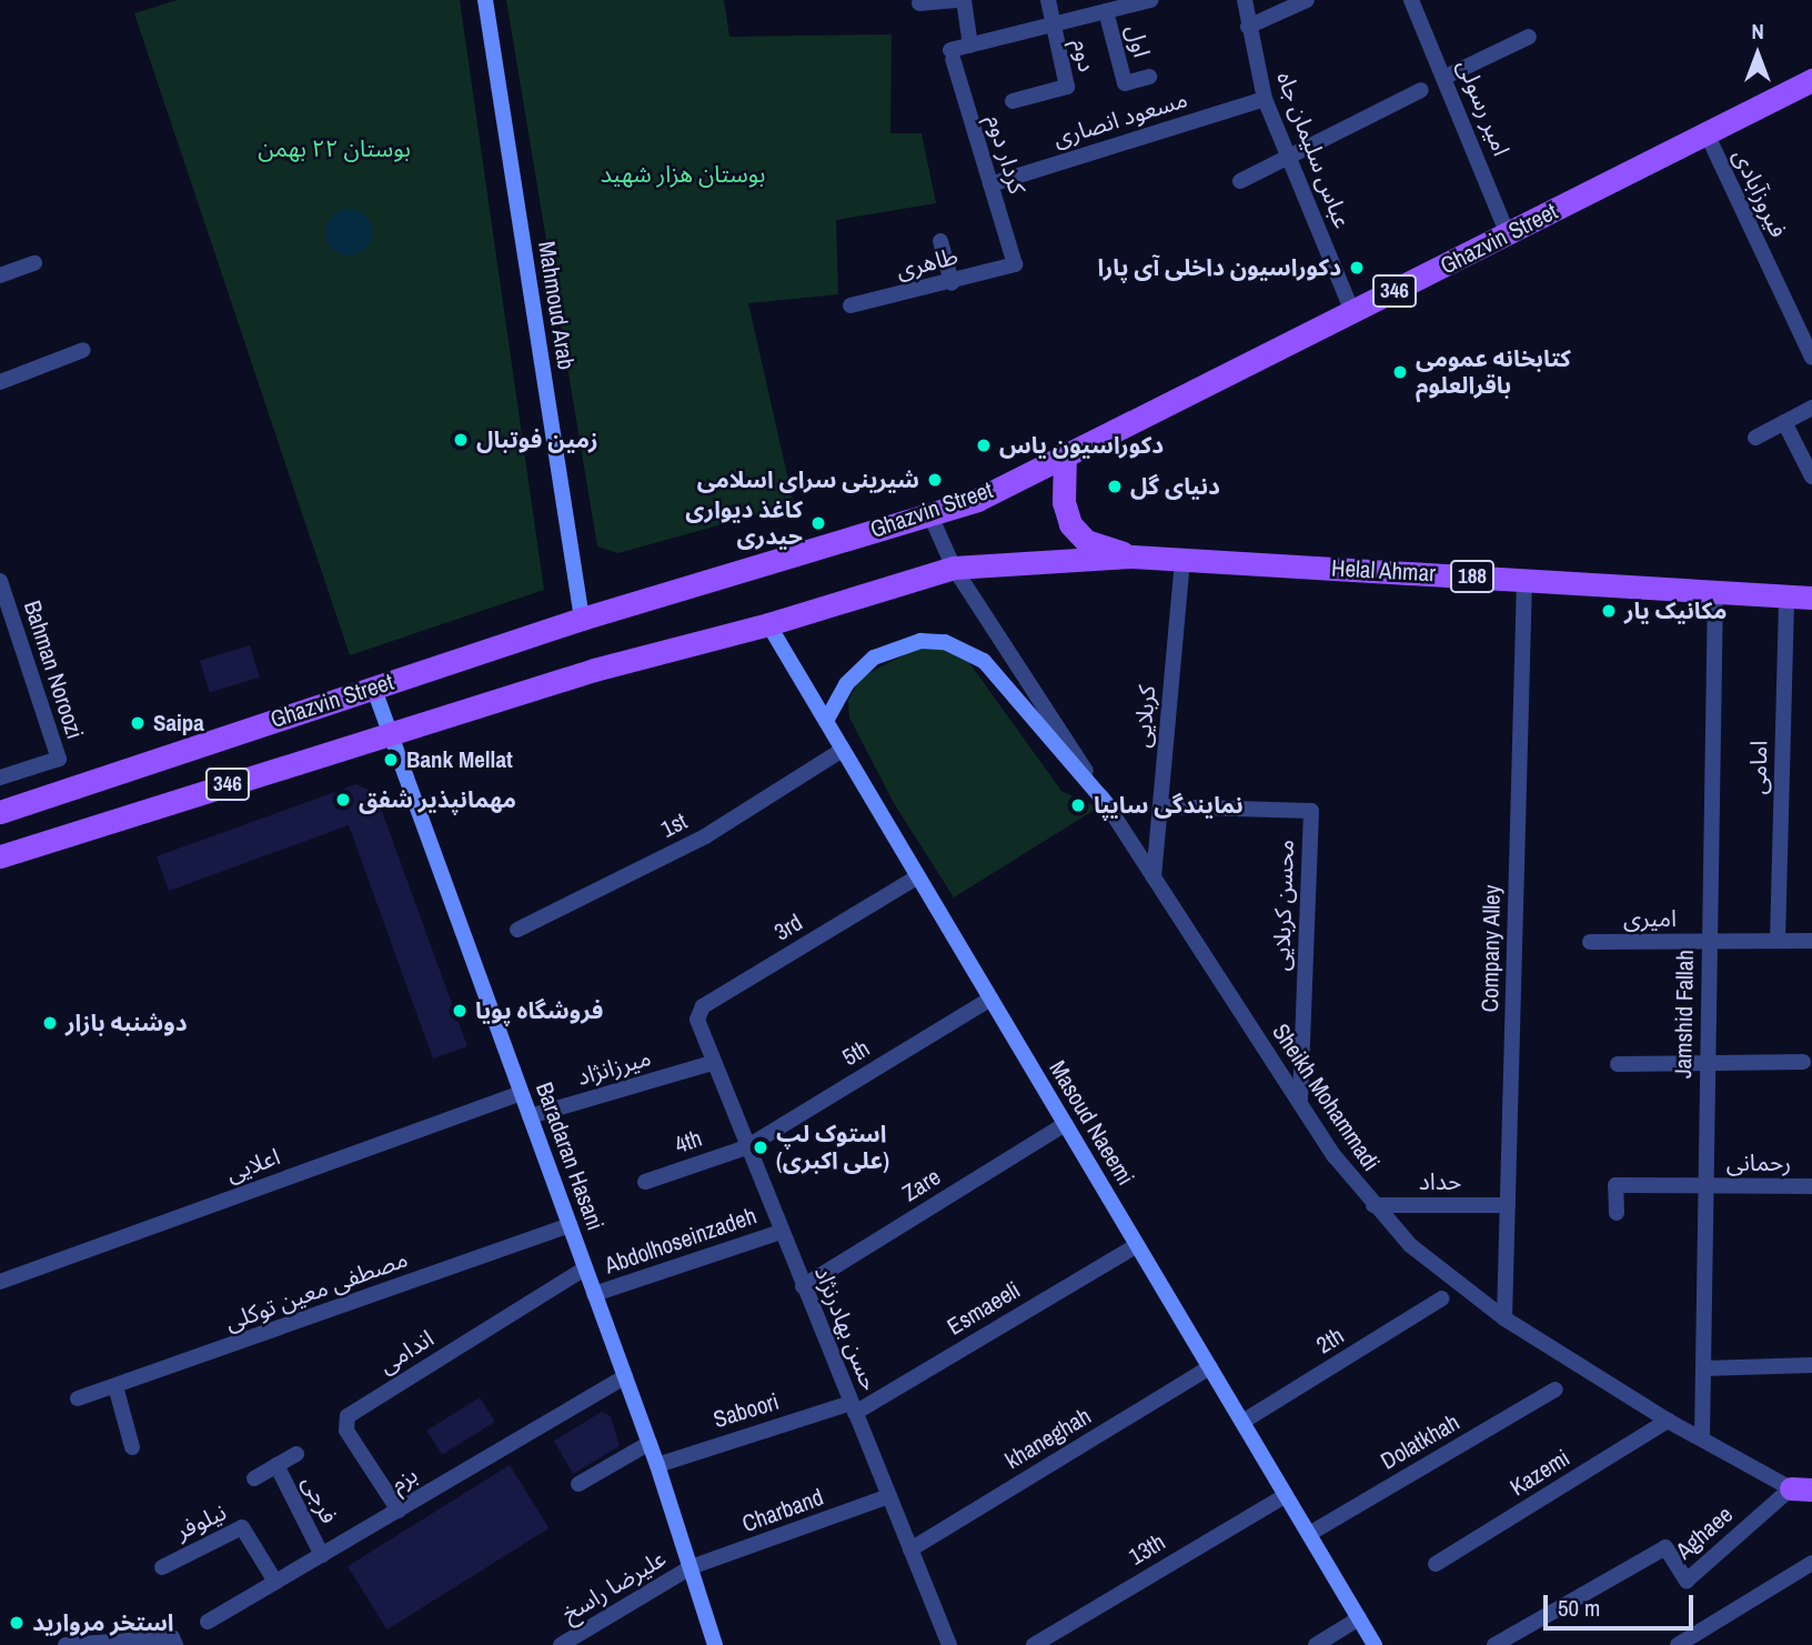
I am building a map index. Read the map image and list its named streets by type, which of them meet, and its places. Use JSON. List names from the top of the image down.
{
  "streets": {
    "main road": [
      "Ghazvin Street",
      "346",
      "Mahmoud Arab",
      "Helal Ahmar",
      "188",
      "Masoud Naeemi",
      "Baradaran Hasani"
    ],
    "street": [
      "اول",
      "دوم",
      "امیر رسولی",
      "مسعود انصاری",
      "عباس سلیمان جاه",
      "کردار دوم",
      "فیروزآبادی",
      "طاهری",
      "Bahman Noroozi",
      "کربلایی",
      "امامی",
      "1st",
      "محسن کربلایی",
      "امیری",
      "3rd",
      "Company Alley",
      "Jamshid Fallah",
      "5th",
      "ميرزانژاد",
      "Sheikh Mohammadi",
      "4th",
      "رحمانی",
      "اعلایی",
      "حداد",
      "Zare",
      "Abdolhoseinzadeh",
      "مصطفی معین توکلی",
      "Esmaeeli",
      "حسن بهادرنژاد",
      "2th",
      "اندامی",
      "Saboori",
      "khaneghah",
      "Dolatkhah",
      "Kazemi",
      "بزم",
      "فرجی",
      "Charband",
      "نیلوفر",
      "Aghaee",
      "13th",
      "علیرضا راسخ"
    ]
  },
  "crossings": [
    ["اول", "کردار دوم"],
    ["دوم", "کردار دوم"],
    ["امیر رسولی", "Ghazvin Street"],
    ["مسعود انصاری", "عباس سلیمان جاه"],
    ["مسعود انصاری", "کردار دوم"],
    ["عباس سلیمان جاه", "Ghazvin Street"],
    ["کردار دوم", "طاهری"],
    ["فیروزآبادی", "Ghazvin Street"],
    ["Ghazvin Street", "Mahmoud Arab"],
    ["Ghazvin Street", "Helal Ahmar"],
    ["Ghazvin Street", "188"],
    ["Ghazvin Street", "Sheikh Mohammadi"],
    ["Ghazvin Street", "Masoud Naeemi"],
    ["Ghazvin Street", "Baradaran Hasani"],
    ["Helal Ahmar", "188"],
    ["Helal Ahmar", "کربلایی"],
    ["Helal Ahmar", "امامی"],
    ["Helal Ahmar", "Company Alley"],
    ["Helal Ahmar", "Jamshid Fallah"],
    ["Helal Ahmar", "Sheikh Mohammadi"],
    ["کربلایی", "محسن کربلایی"],
    ["کربلایی", "Sheikh Mohammadi"],
    ["امامی", "امیری"],
    ["1st", "Masoud Naeemi"],
    ["محسن کربلایی", "Sheikh Mohammadi"],
    ["امیری", "Jamshid Fallah"],
    ["3rd", "Masoud Naeemi"],
    ["3rd", "حسن بهادرنژاد"],
    ["Company Alley", "Sheikh Mohammadi"],
    ["Company Alley", "حداد"],
    ["Jamshid Fallah", "Sheikh Mohammadi"],
    ["Jamshid Fallah", "رحمانی"],
    ["5th", "Masoud Naeemi"],
    ["5th", "4th"],
    ["5th", "حسن بهادرنژاد"],
    ["ميرزانژاد", "Baradaran Hasani"],
    ["ميرزانژاد", "حسن بهادرنژاد"],
    ["Sheikh Mohammadi", "حداد"],
    ["Sheikh Mohammadi", "Kazemi"],
    ["Sheikh Mohammadi", "Aghaee"],
    ["Masoud Naeemi", "Zare"],
    ["Masoud Naeemi", "Esmaeeli"],
    ["Masoud Naeemi", "2th"],
    ["Masoud Naeemi", "khaneghah"],
    ["Masoud Naeemi", "Dolatkhah"],
    ["Masoud Naeemi", "13th"],
    ["4th", "حسن بهادرنژاد"],
    ["Baradaran Hasani", "اعلایی"],
    ["Baradaran Hasani", "Abdolhoseinzadeh"],
    ["Baradaran Hasani", "مصطفی معین توکلی"],
    ["Baradaran Hasani", "اندامی"],
    ["Baradaran Hasani", "Saboori"],
    ["Baradaran Hasani", "بزم"],
    ["Baradaran Hasani", "Charband"],
    ["Baradaran Hasani", "علیرضا راسخ"],
    ["Zare", "حسن بهادرنژاد"],
    ["Abdolhoseinzadeh", "حسن بهادرنژاد"],
    ["Esmaeeli", "حسن بهادرنژاد"],
    ["Esmaeeli", "Saboori"],
    ["حسن بهادرنژاد", "Saboori"],
    ["حسن بهادرنژاد", "khaneghah"],
    ["حسن بهادرنژاد", "Charband"],
    ["اندامی", "بزم"],
    ["بزم", "فرجی"],
    ["بزم", "نیلوفر"],
    ["Charband", "علیرضا راسخ"]
  ],
  "parks": ["بوستان ۲۲ بهمن", "بوستان هزار شهید"],
  "places": [
    "دکوراسیون داخلی آی پارا",
    "کتابخانه عمومی باقرالعلوم",
    "زمین فوتبال",
    "دکوراسیون یاس",
    "شیرینی سرای اسلامی",
    "دنیای گل",
    "کاغذ دیواری حیدری",
    "مکانیک یار",
    "Saipa",
    "Bank Mellat",
    "مهمانپذیر شفق",
    "نمایندگی سایپا",
    "فروشگاه پویا",
    "دوشنبه بازار",
    "استوک لپ (علی اکبری)",
    "استخر مروارید"
  ],
  "scale_bar": "50 m",
  "north": "top"
}
